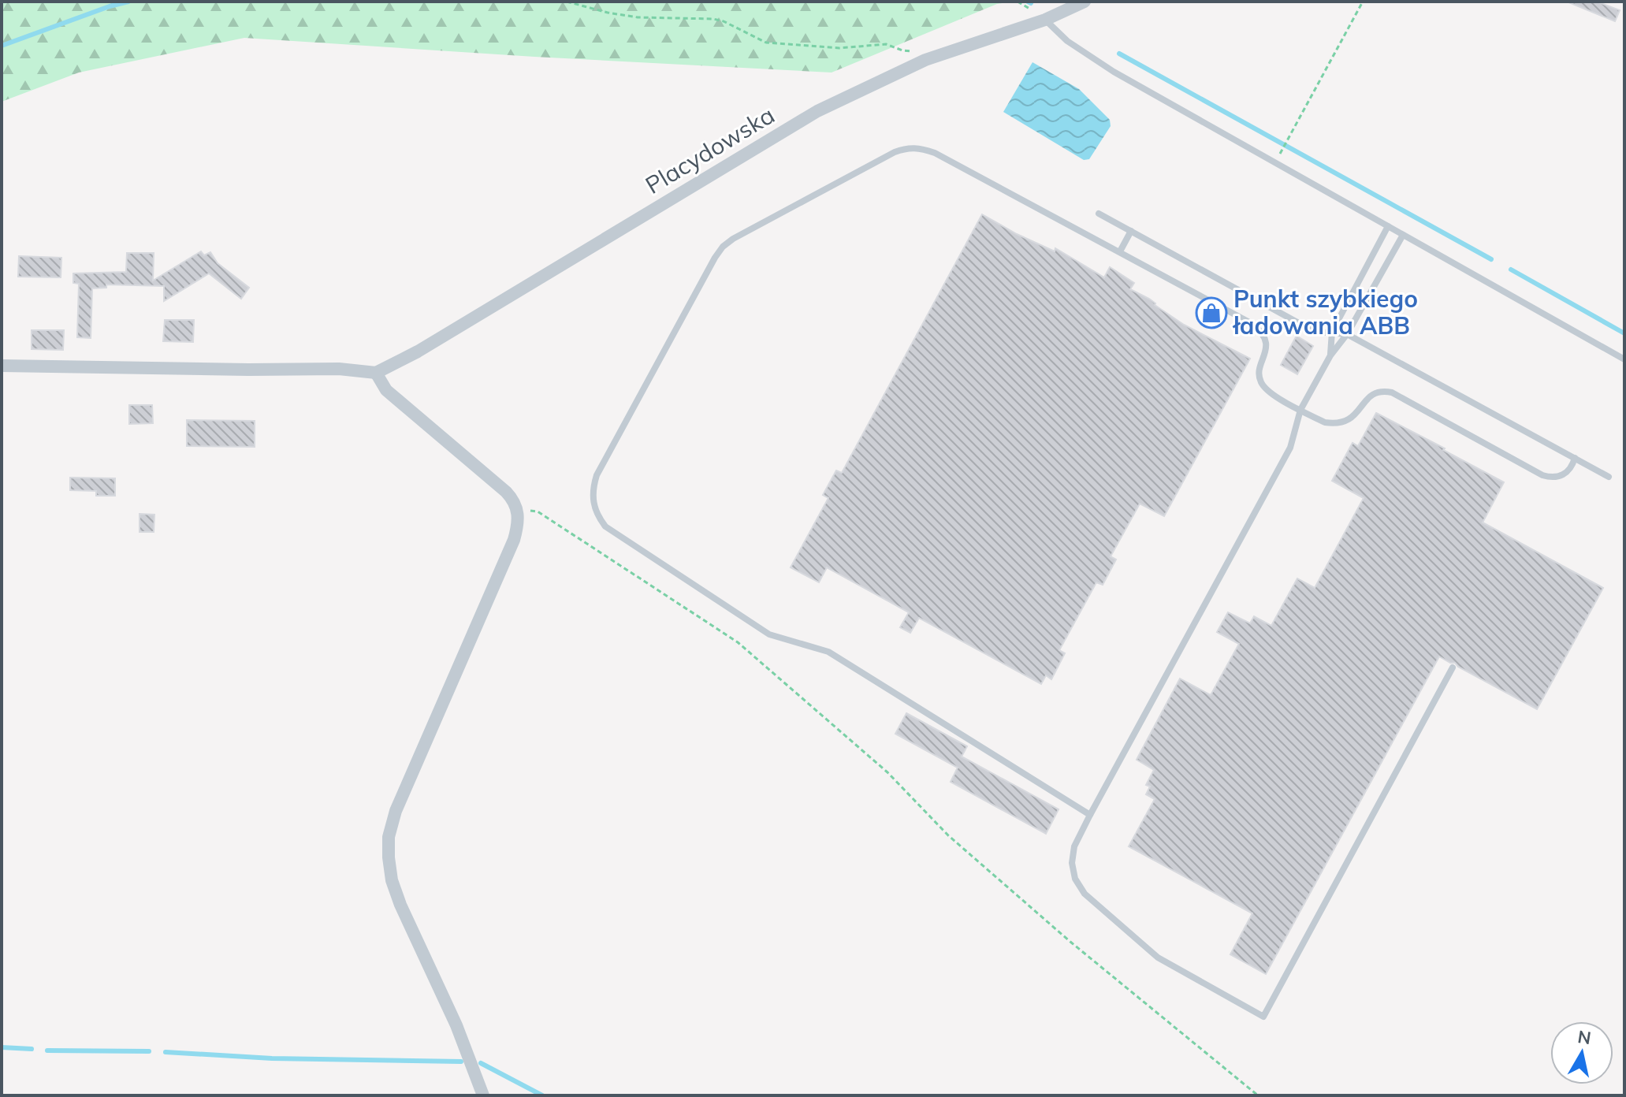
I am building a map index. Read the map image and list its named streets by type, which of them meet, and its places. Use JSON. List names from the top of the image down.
{
  "streets": {
    "street": ["Placydowska"]
  },
  "places": {
    "shop": ["Punkt szybkiego ładowania ABB"]
  },
  "north": "top"
}
